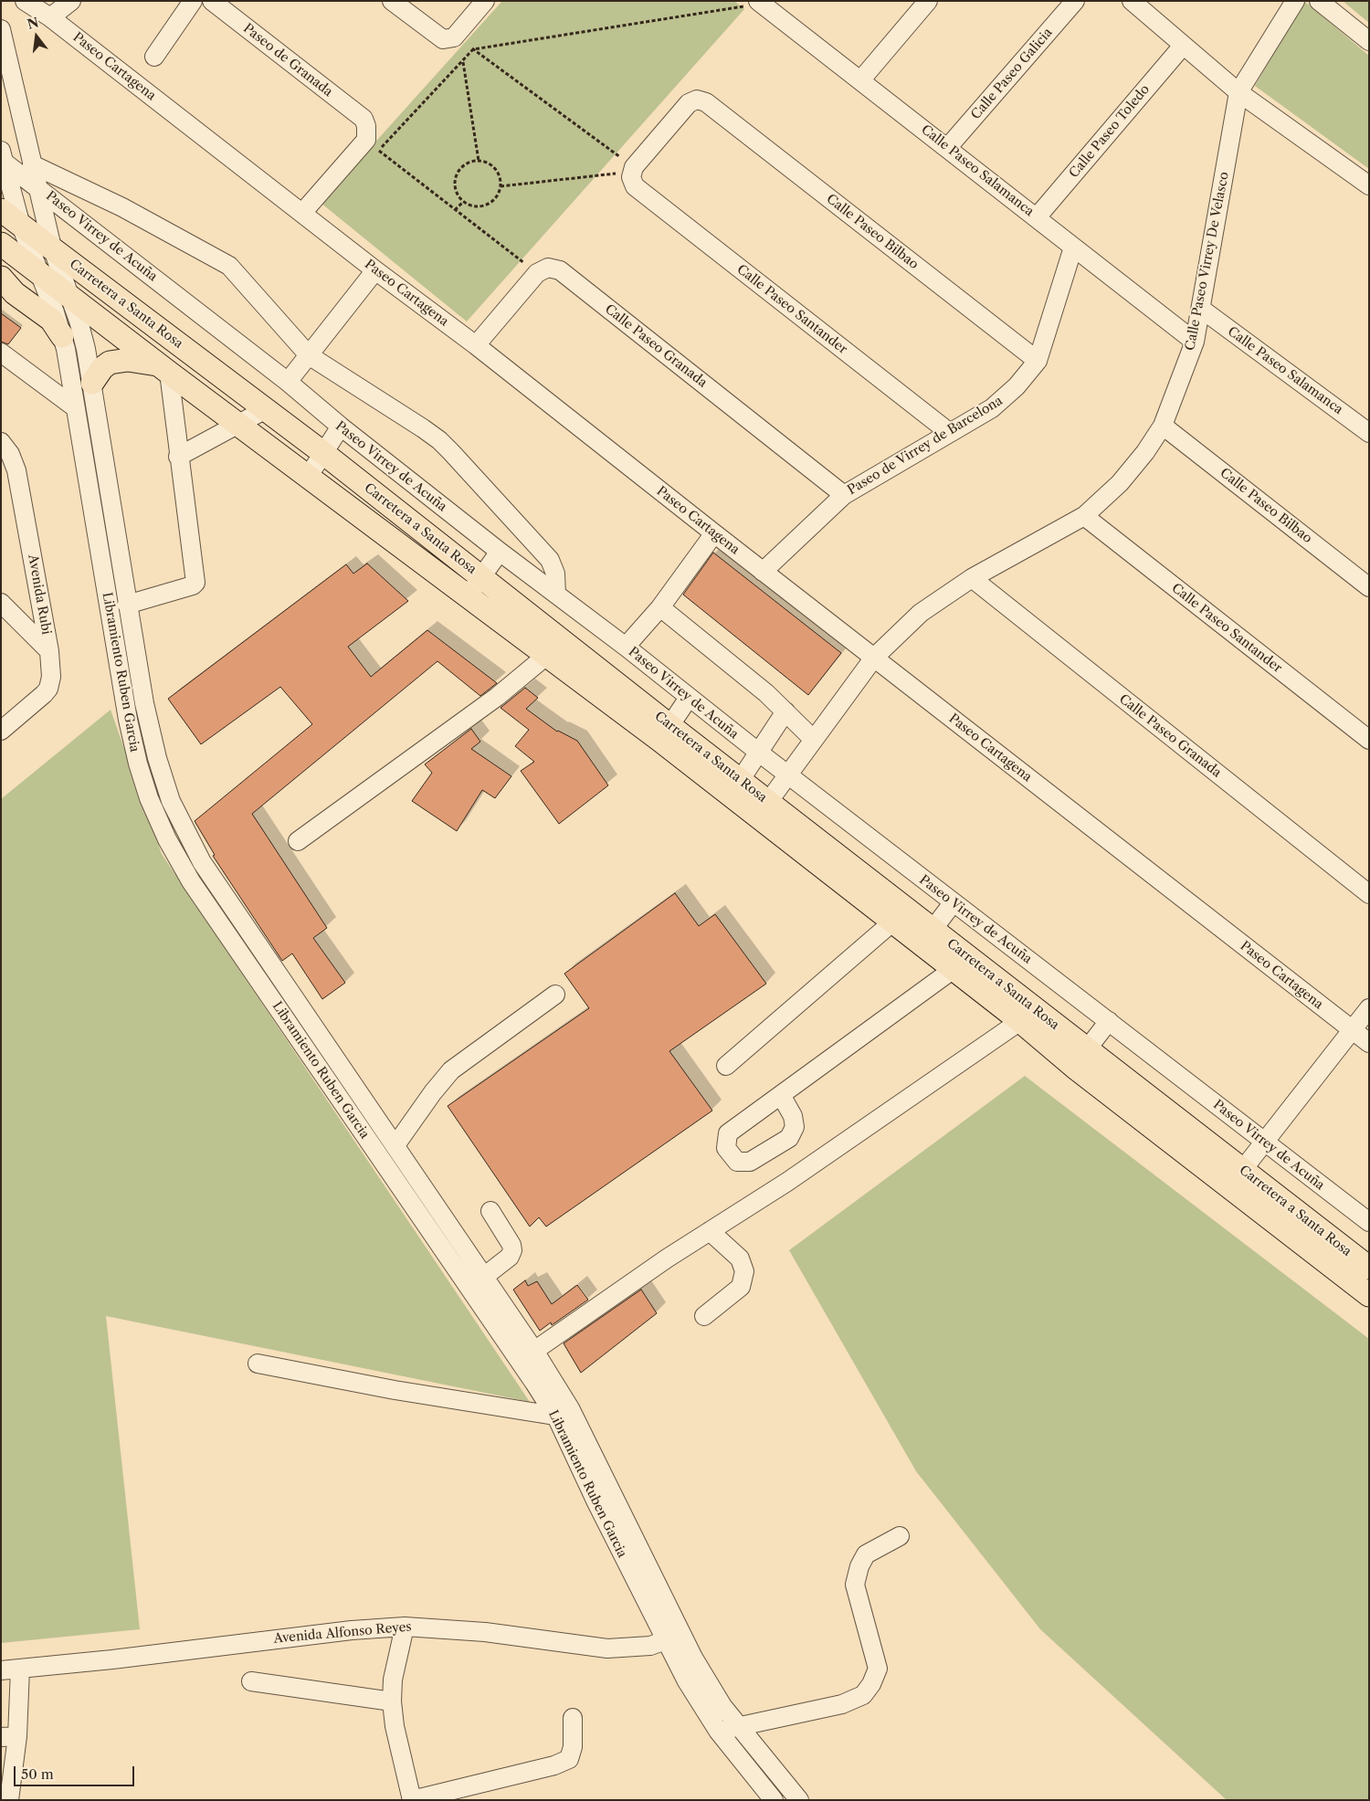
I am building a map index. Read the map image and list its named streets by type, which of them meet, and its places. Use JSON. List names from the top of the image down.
{
  "streets": {
    "main road": ["Carretera a Santa Rosa"],
    "street": [
      "Paseo de Granada",
      "Paseo Cartagena",
      "Calle Paseo Galicia",
      "Calle Paseo Toledo",
      "Calle Paseo Salamanca",
      "Calle Paseo Bilbao",
      "Paseo Virrey de Acuña",
      "Calle Paseo Virrey De Velasco",
      "Calle Paseo Santander",
      "Calle Paseo Granada",
      "Paseo de Virrey de Barcelona",
      "Avenida Rubi",
      "Libramiento Ruben Garcia",
      "Avenida Alfonso Reyes"
    ]
  },
  "crossings": [
    ["Paseo Cartagena", "Calle Paseo Virrey De Velasco"],
    ["Paseo Cartagena", "Paseo de Virrey de Barcelona"],
    ["Calle Paseo Galicia", "Calle Paseo Salamanca"],
    ["Calle Paseo Toledo", "Calle Paseo Salamanca"],
    ["Calle Paseo Salamanca", "Calle Paseo Virrey De Velasco"],
    ["Calle Paseo Salamanca", "Paseo de Virrey de Barcelona"],
    ["Calle Paseo Bilbao", "Calle Paseo Virrey De Velasco"],
    ["Calle Paseo Bilbao", "Calle Paseo Santander"],
    ["Calle Paseo Bilbao", "Paseo de Virrey de Barcelona"],
    ["Paseo Virrey de Acuña", "Calle Paseo Virrey De Velasco"],
    ["Paseo Virrey de Acuña", "Libramiento Ruben Garcia"],
    ["Calle Paseo Virrey De Velasco", "Carretera a Santa Rosa"],
    ["Calle Paseo Virrey De Velasco", "Calle Paseo Santander"],
    ["Calle Paseo Virrey De Velasco", "Calle Paseo Granada"],
    ["Carretera a Santa Rosa", "Libramiento Ruben Garcia"],
    ["Calle Paseo Santander", "Paseo de Virrey de Barcelona"],
    ["Calle Paseo Granada", "Paseo de Virrey de Barcelona"],
    ["Libramiento Ruben Garcia", "Avenida Alfonso Reyes"]
  ],
  "scale_bar": "50 m",
  "north": "top"
}
